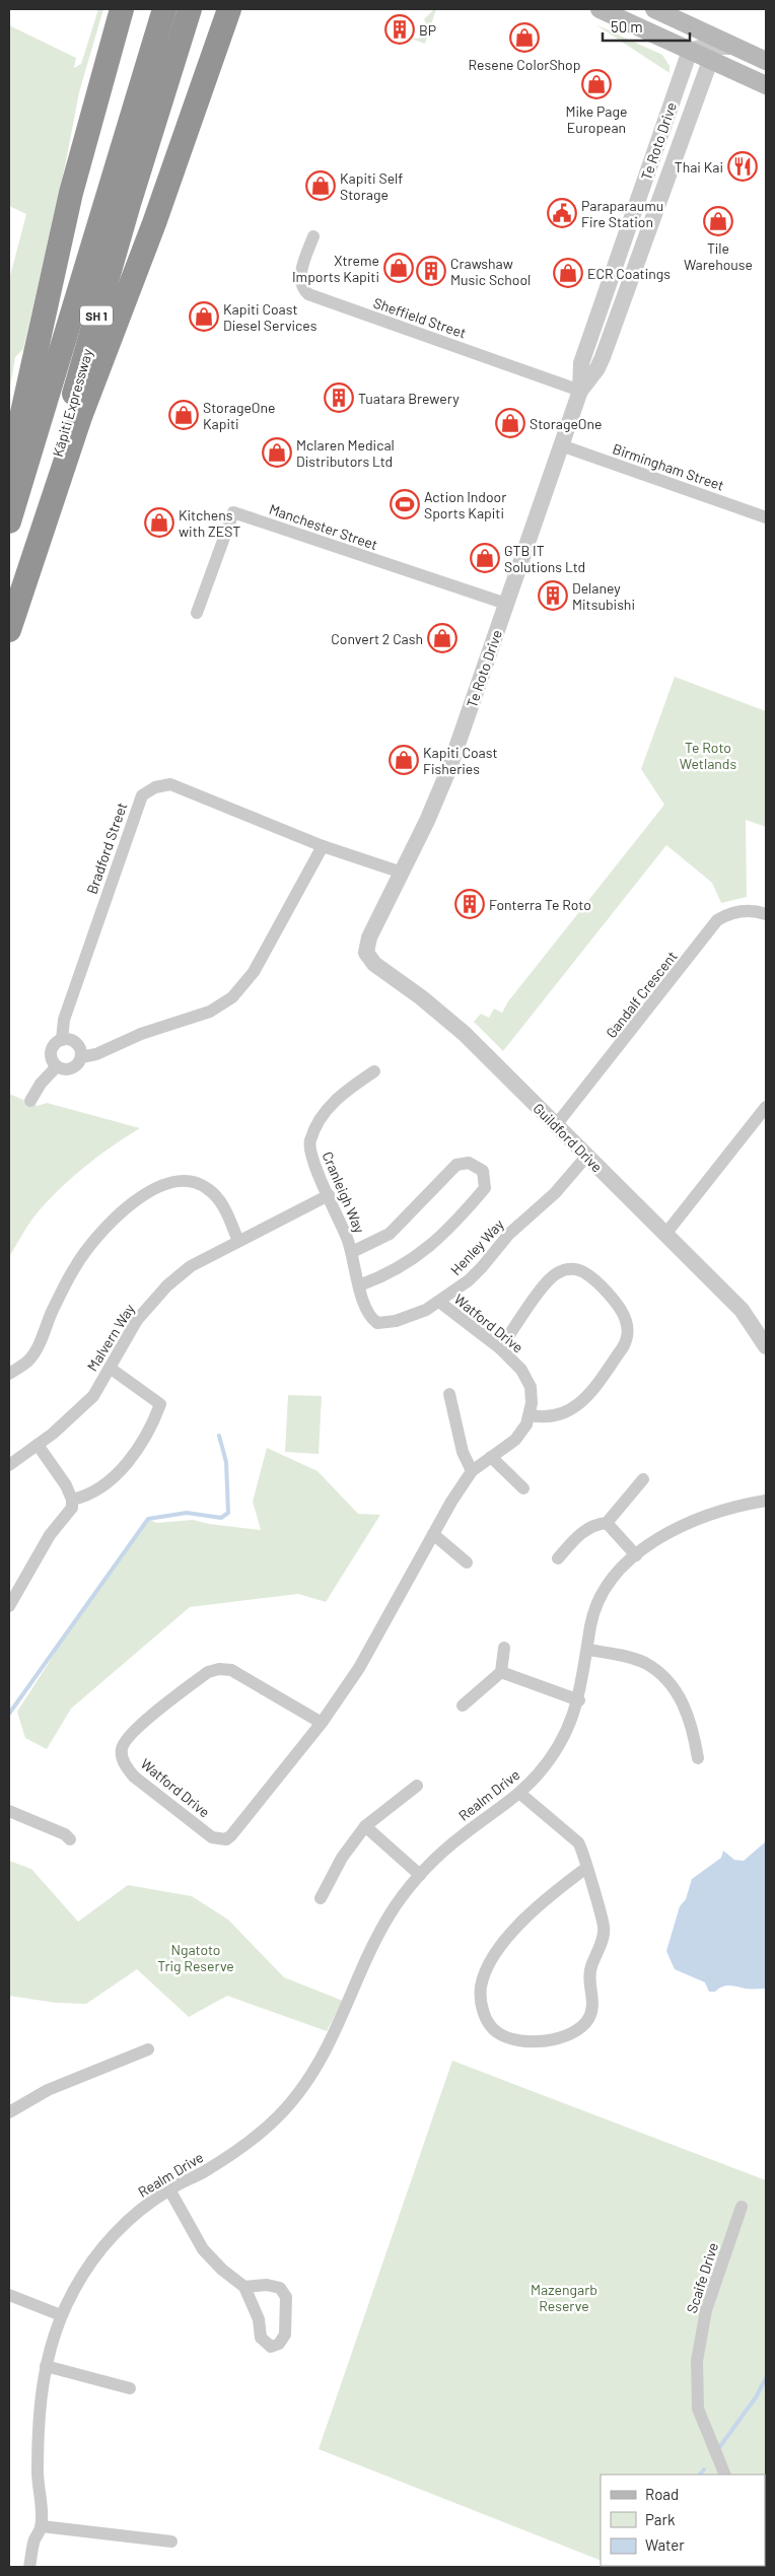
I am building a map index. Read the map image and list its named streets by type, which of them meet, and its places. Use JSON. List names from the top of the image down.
{
  "streets": {
    "highway": ["SH 1", "Kāpiti Expressway"],
    "street": [
      "Te Roto Drive",
      "Sheffield Street",
      "Birmingham Street",
      "Manchester Street",
      "Bradford Street",
      "Gandalf Crescent",
      "Guildford Drive",
      "Cranleigh Way",
      "Henley Way",
      "Watford Drive",
      "Malvern Way",
      "Realm Drive",
      "Scaife Drive"
    ]
  },
  "crossings": [
    ["Te Roto Drive", "Sheffield Street"],
    ["Te Roto Drive", "Birmingham Street"],
    ["Te Roto Drive", "Manchester Street"],
    ["Te Roto Drive", "Bradford Street"],
    ["Te Roto Drive", "Guildford Drive"],
    ["Gandalf Crescent", "Guildford Drive"],
    ["Guildford Drive", "Henley Way"],
    ["Cranleigh Way", "Henley Way"],
    ["Cranleigh Way", "Malvern Way"],
    ["Henley Way", "Watford Drive"]
  ],
  "parks": ["Te Roto Wetlands", "Ngatoto Trig Reserve", "Mazengarb Reserve"],
  "places": {
    "building": [
      "BP",
      "Crawshaw Music School",
      "Tuatara Brewery",
      "Delaney Mitsubishi",
      "Fonterra Te Roto"
    ],
    "shop": [
      "Resene ColorShop",
      "Mike Page European",
      "Kapiti Self Storage",
      "Tile Warehouse",
      "Xtreme Imports Kapiti",
      "ECR Coatings",
      "Kapiti Coast Diesel Services",
      "StorageOne Kapiti",
      "StorageOne",
      "Mclaren Medical Distributors Ltd",
      "Kitchens with ZEST",
      "GTB IT Solutions Ltd",
      "Convert 2 Cash",
      "Kapiti Coast Fisheries"
    ],
    "restaurant": ["Thai Kai"],
    "public building": ["Paraparaumu Fire Station"],
    "sports": ["Action Indoor Sports Kapiti"]
  },
  "legend": ["Road", "Park", "Water"],
  "scale_bar": "50 m"
}
